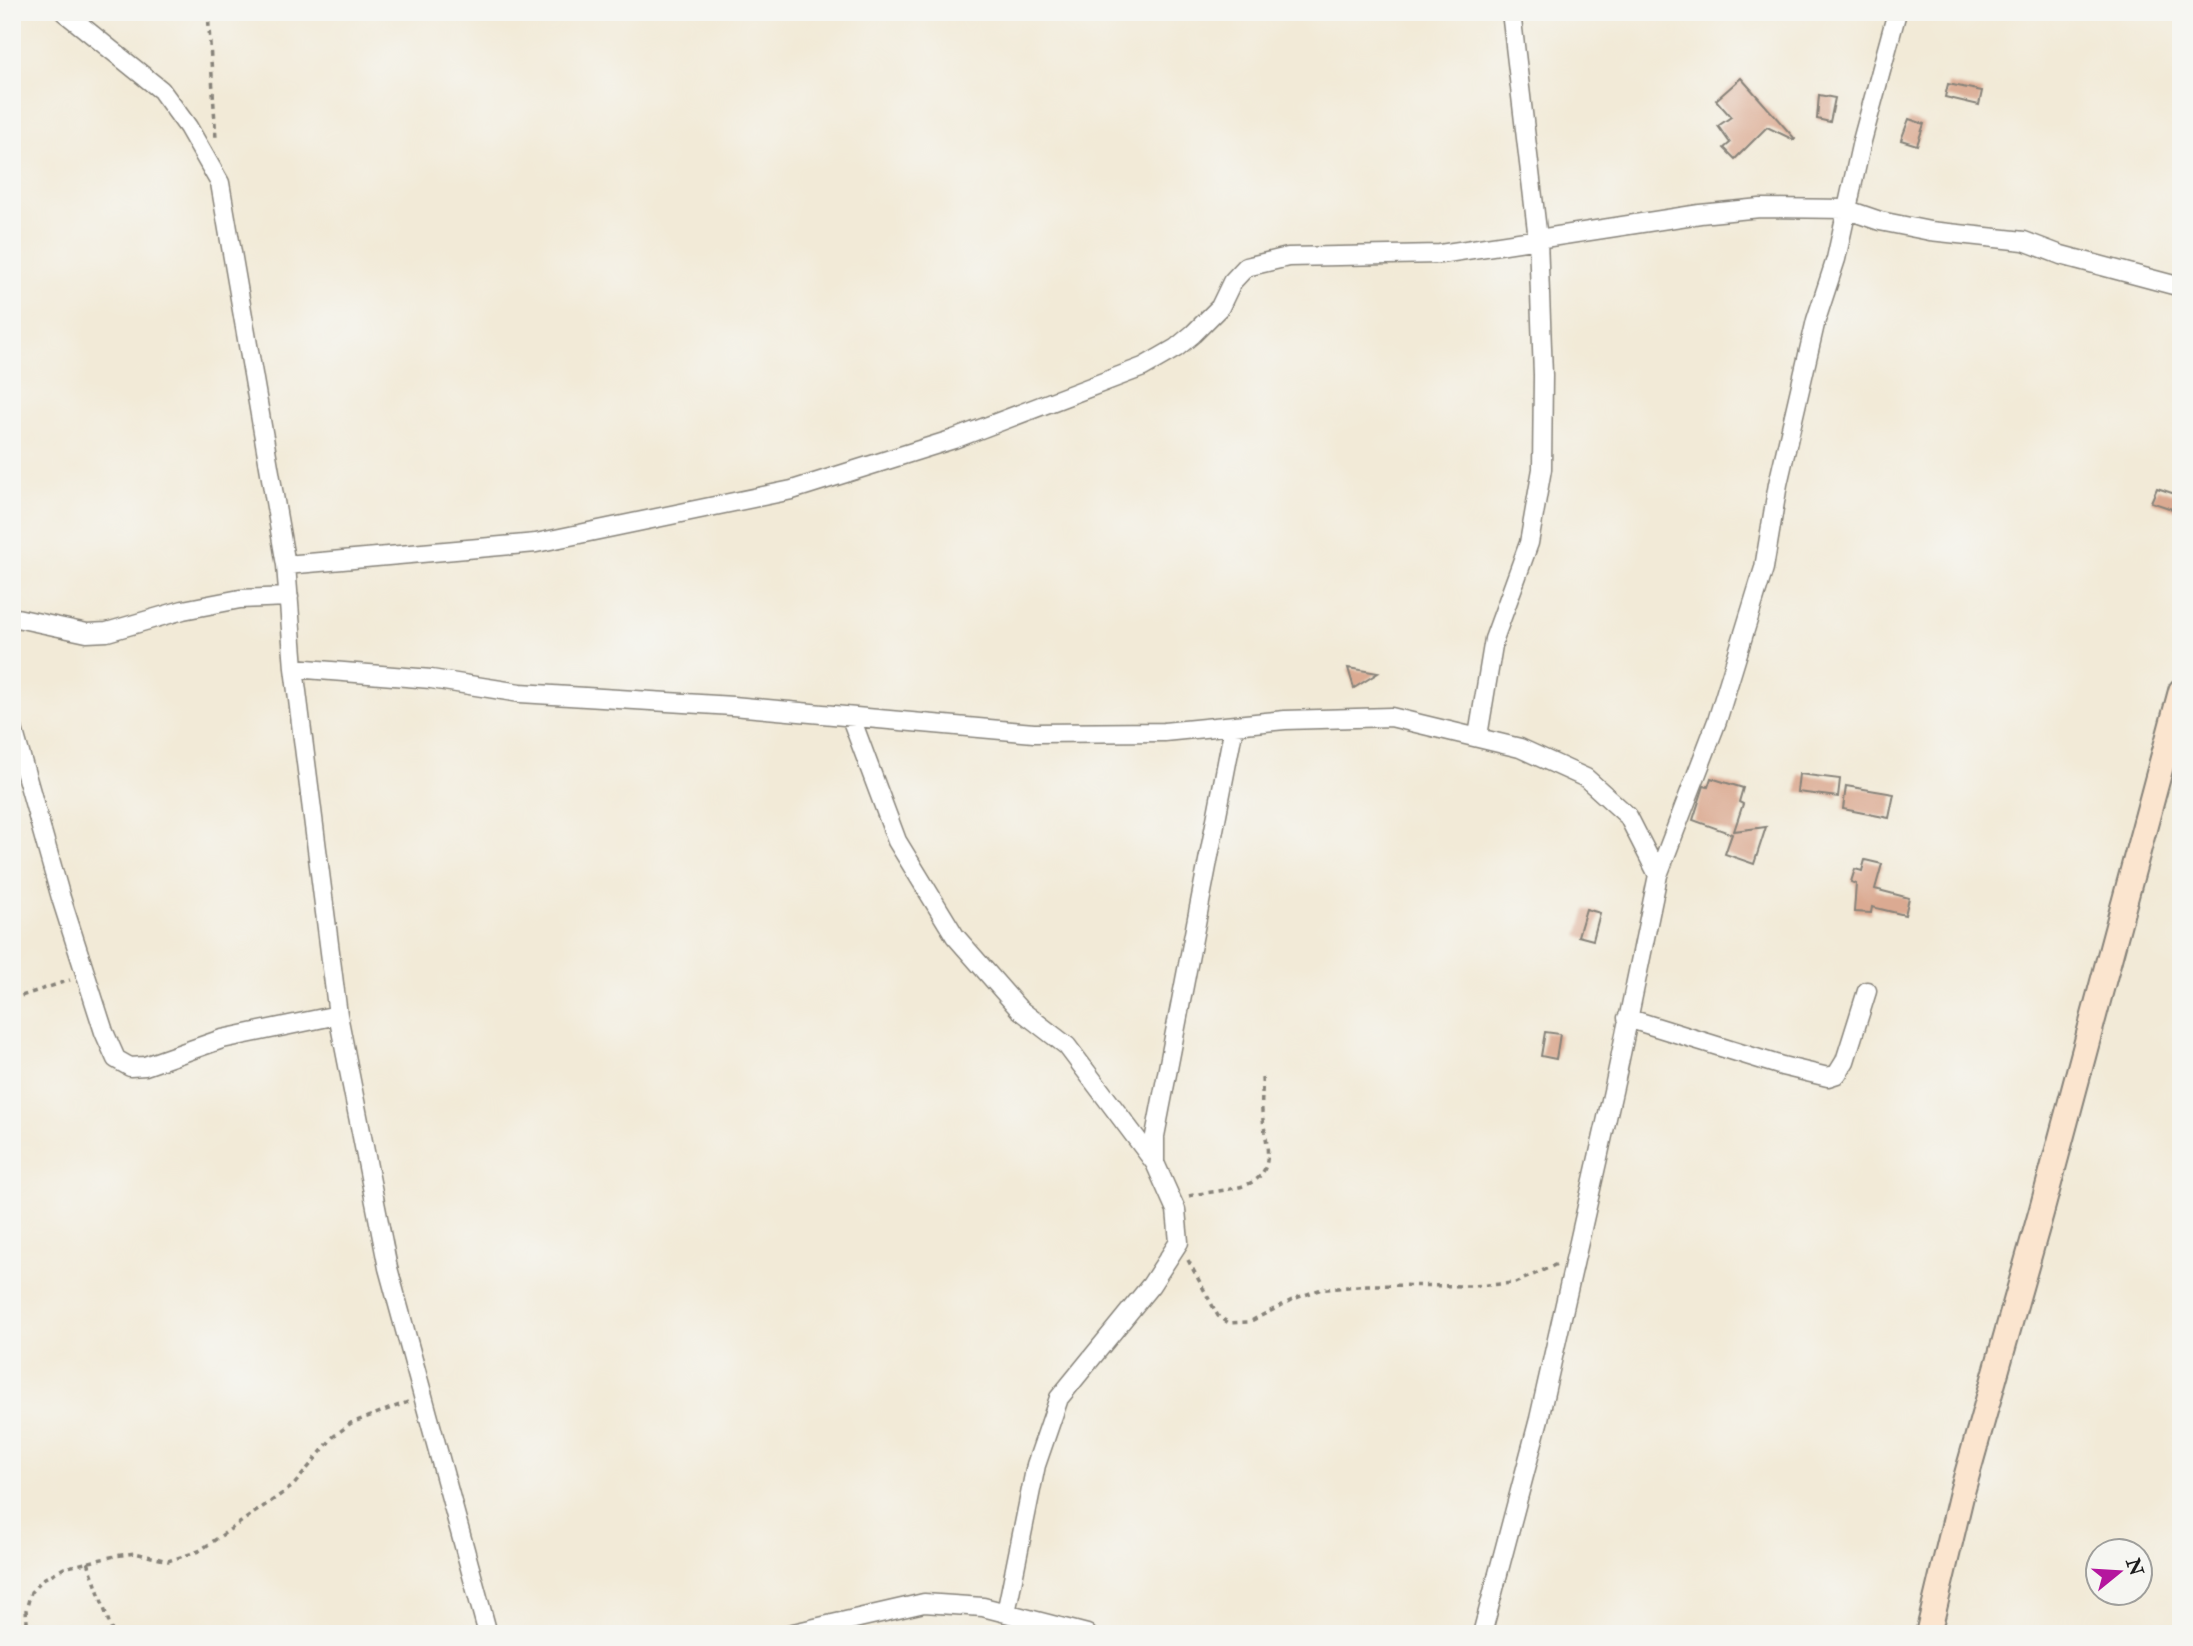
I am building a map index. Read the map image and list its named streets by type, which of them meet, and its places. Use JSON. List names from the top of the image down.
{
  "north": "right"
}
